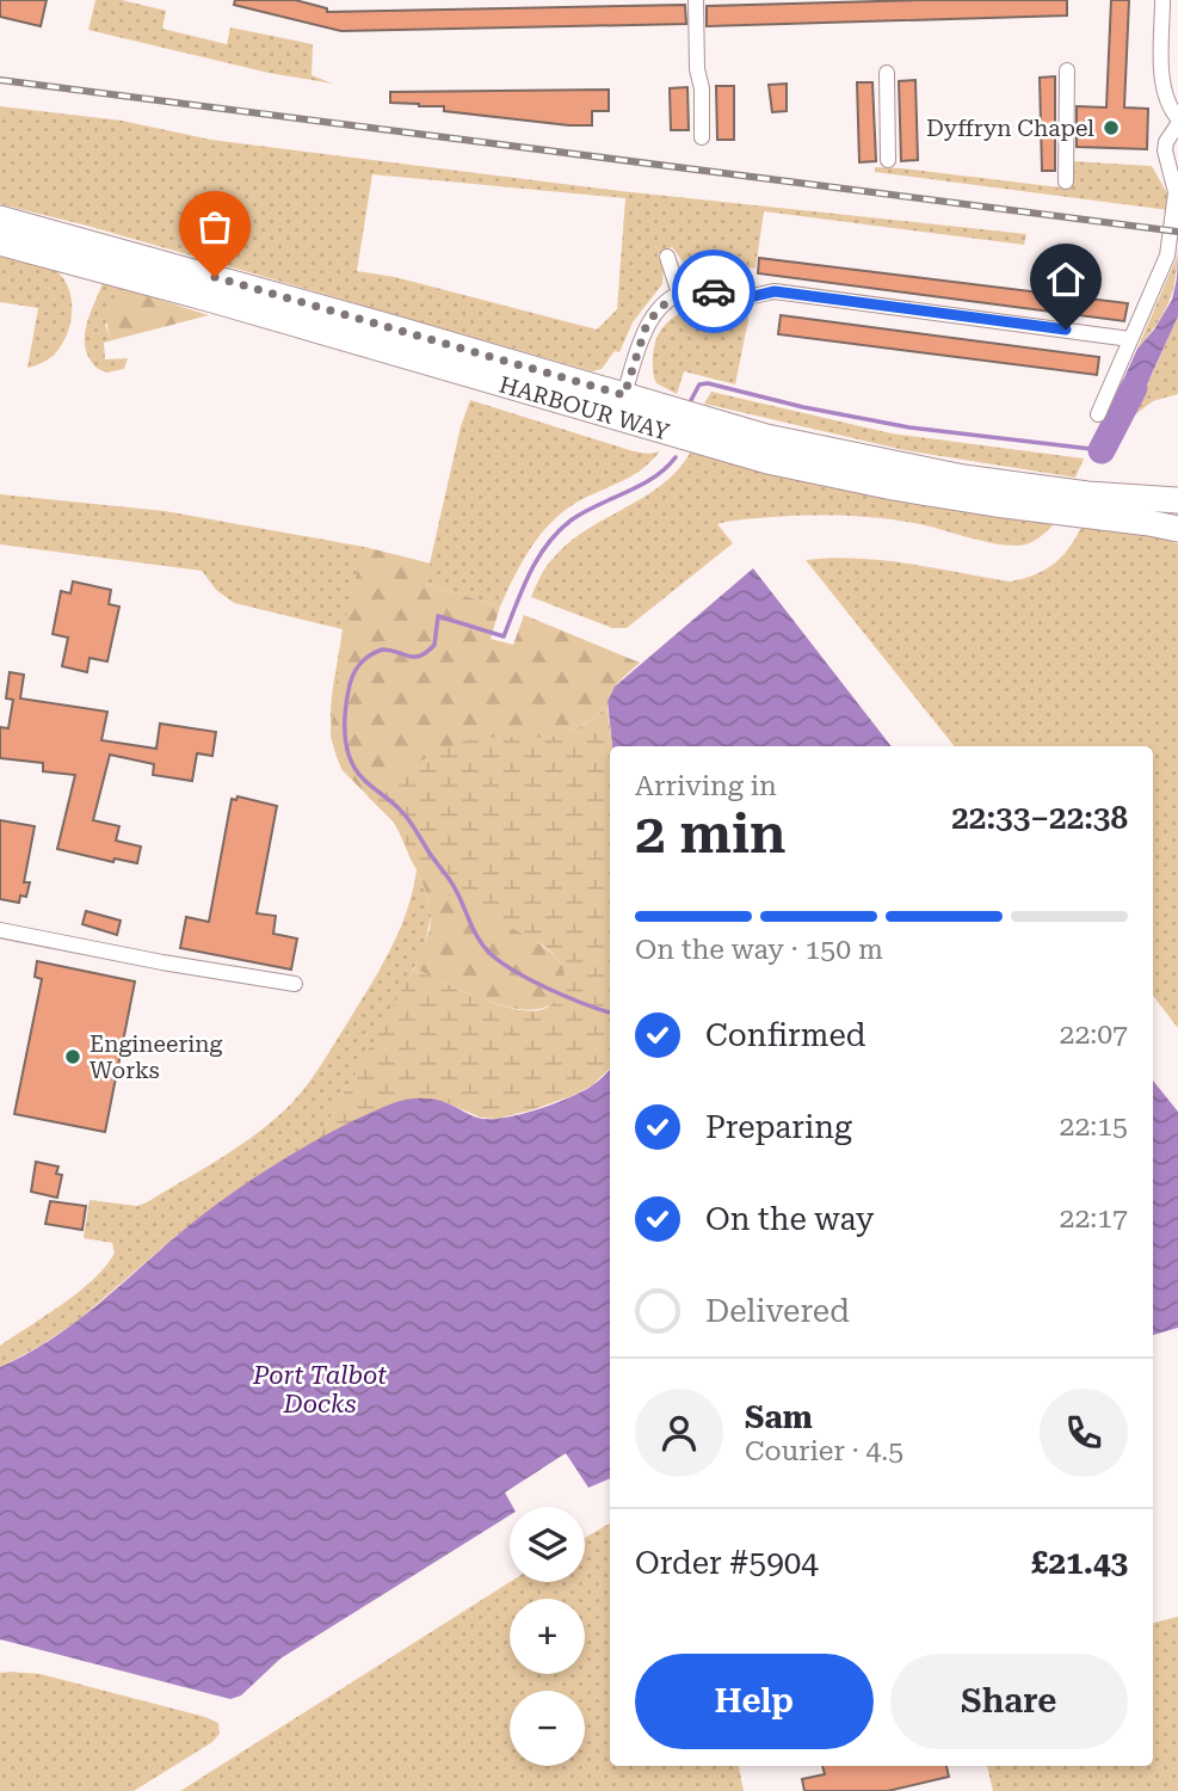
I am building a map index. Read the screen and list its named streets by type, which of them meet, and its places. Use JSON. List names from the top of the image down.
{
  "streets": {
    "main road": ["HARBOUR WAY"]
  },
  "water": ["Port Talbot Docks"],
  "places": ["Dyffryn Chapel", "Engineering Works"],
  "page": {
    "heading": ["2 min", "Arriving in", "22:33–22:38"],
    "panel": [
      "Sam",
      "Courier · 4.5",
      "Order #5904",
      "£21.43"
    ],
    "bar": "On the way · 150 m",
    "list": [
      ["Confirmed", "22:07"],
      ["Preparing", "22:15"],
      ["On the way", "22:17"],
      "Delivered"
    ],
    "map_buttons": ["+", "−"],
    "buttons": ["Help", "Share"]
  }
}
